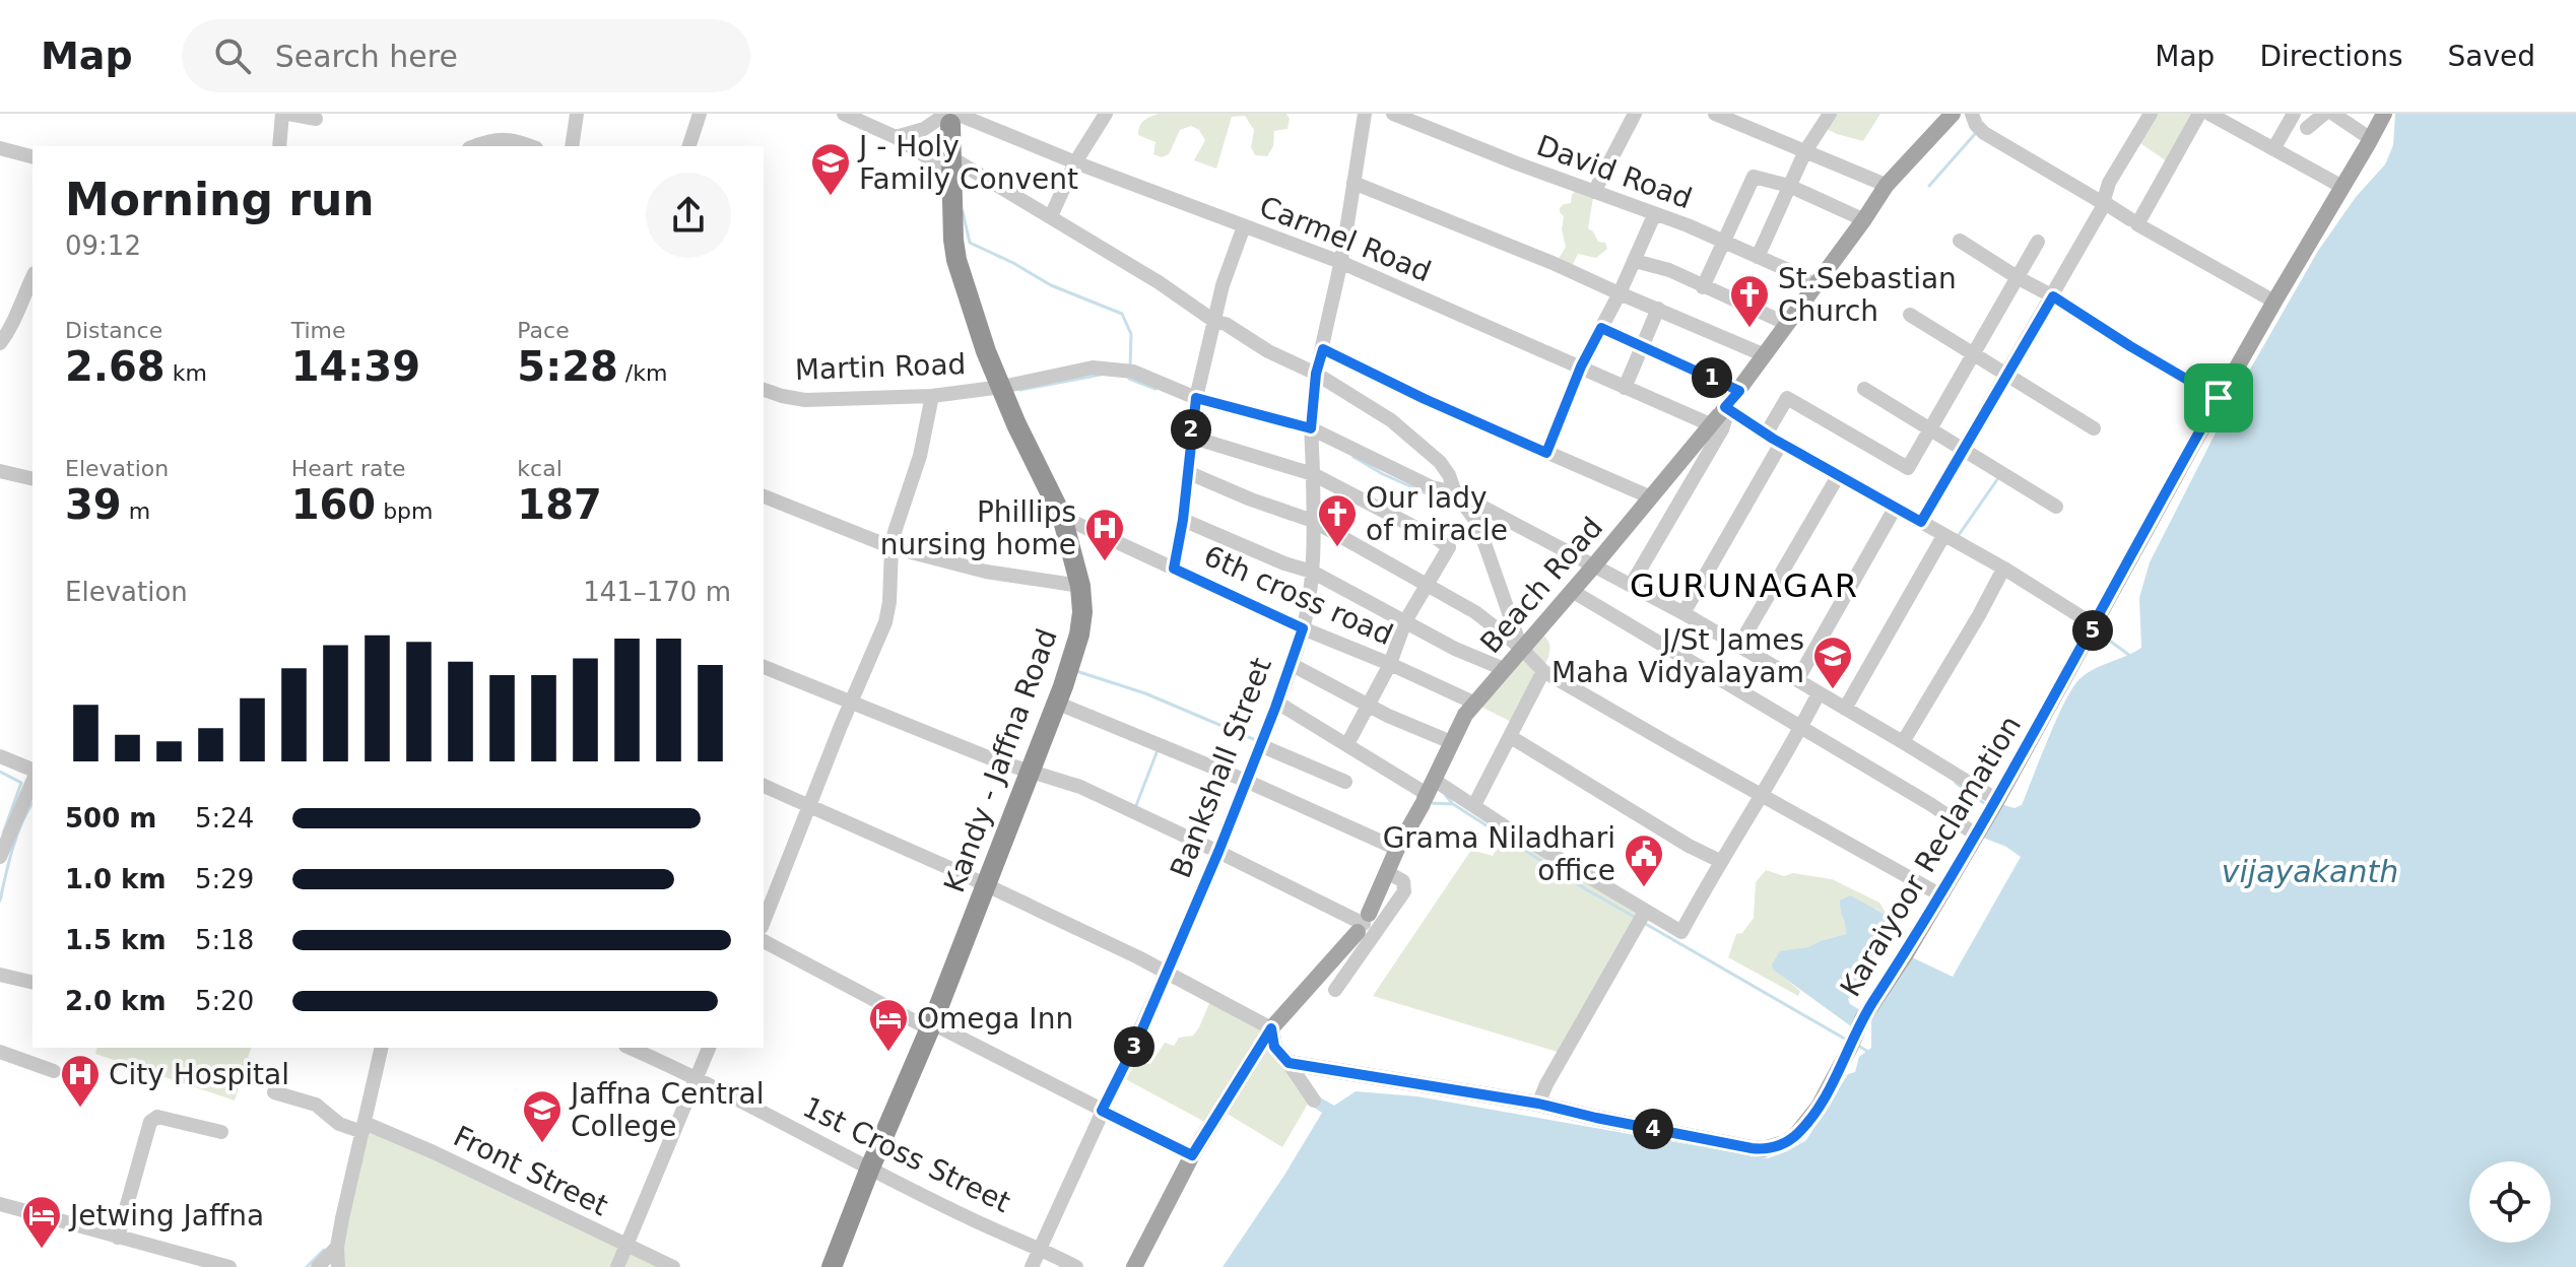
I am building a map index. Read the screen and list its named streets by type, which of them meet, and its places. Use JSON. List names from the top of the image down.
{
  "streets": {
    "highway": ["Kandy - Jaffna Road"],
    "main road": ["Beach Road", "Karaiyoor Reclamation"],
    "street": [
      "David Road",
      "Carmel Road",
      "Martin Road",
      "6th cross road",
      "Bankshall Street",
      "1st Cross Street",
      "Front Street"
    ]
  },
  "crossings": [
    ["David Road", "Beach Road"],
    ["Carmel Road", "Beach Road"],
    ["Carmel Road", "Kandy - Jaffna Road"],
    ["Carmel Road", "Bankshall Street"],
    ["Carmel Road", "Karaiyoor Reclamation"],
    ["Martin Road", "Beach Road"],
    ["Martin Road", "Kandy - Jaffna Road"],
    ["Martin Road", "Bankshall Street"],
    ["Martin Road", "Karaiyoor Reclamation"],
    ["6th cross road", "Kandy - Jaffna Road"],
    ["6th cross road", "Bankshall Street"],
    ["Kandy - Jaffna Road", "1st Cross Street"],
    ["Bankshall Street", "1st Cross Street"]
  ],
  "districts": ["GURUNAGAR"],
  "water": ["vijayakanth"],
  "places": {
    "school or university": ["J - Holy Family Convent", "J/St James Maha Vidyalayam", "Jaffna Central College"],
    "church": ["St.Sebastian Church", "Our lady of miracle"],
    "hospital": ["Phillips nursing home", "City Hospital"],
    "public building": ["Grama Niladhari office"],
    "hotel": ["Omega Inn", "Jetwing Jaffna"]
  },
  "page": {
    "header": "Map",
    "search": "Search here",
    "nav": ["Map", "Directions", "Saved"],
    "heading": ["Morning run", "09:12"],
    "stats": [
      ["Distance", "2.68 km"],
      ["Time", "14:39"],
      ["Pace", "5:28 /km"],
      ["Elevation", "39 m"],
      ["Heart rate", "160 bpm"],
      ["kcal", "187"]
    ],
    "pins": [
      "1",
      "2",
      "5",
      "3",
      "4"
    ],
    "chart": ["Elevation", "141–170 m"],
    "list": [
      {
        "name": "500 m",
        "note": "5:24"
      },
      {
        "name": "1.0 km",
        "note": "5:29"
      },
      {
        "name": "1.5 km",
        "note": "5:18"
      },
      {
        "name": "2.0 km",
        "note": "5:20"
      }
    ]
  }
}
